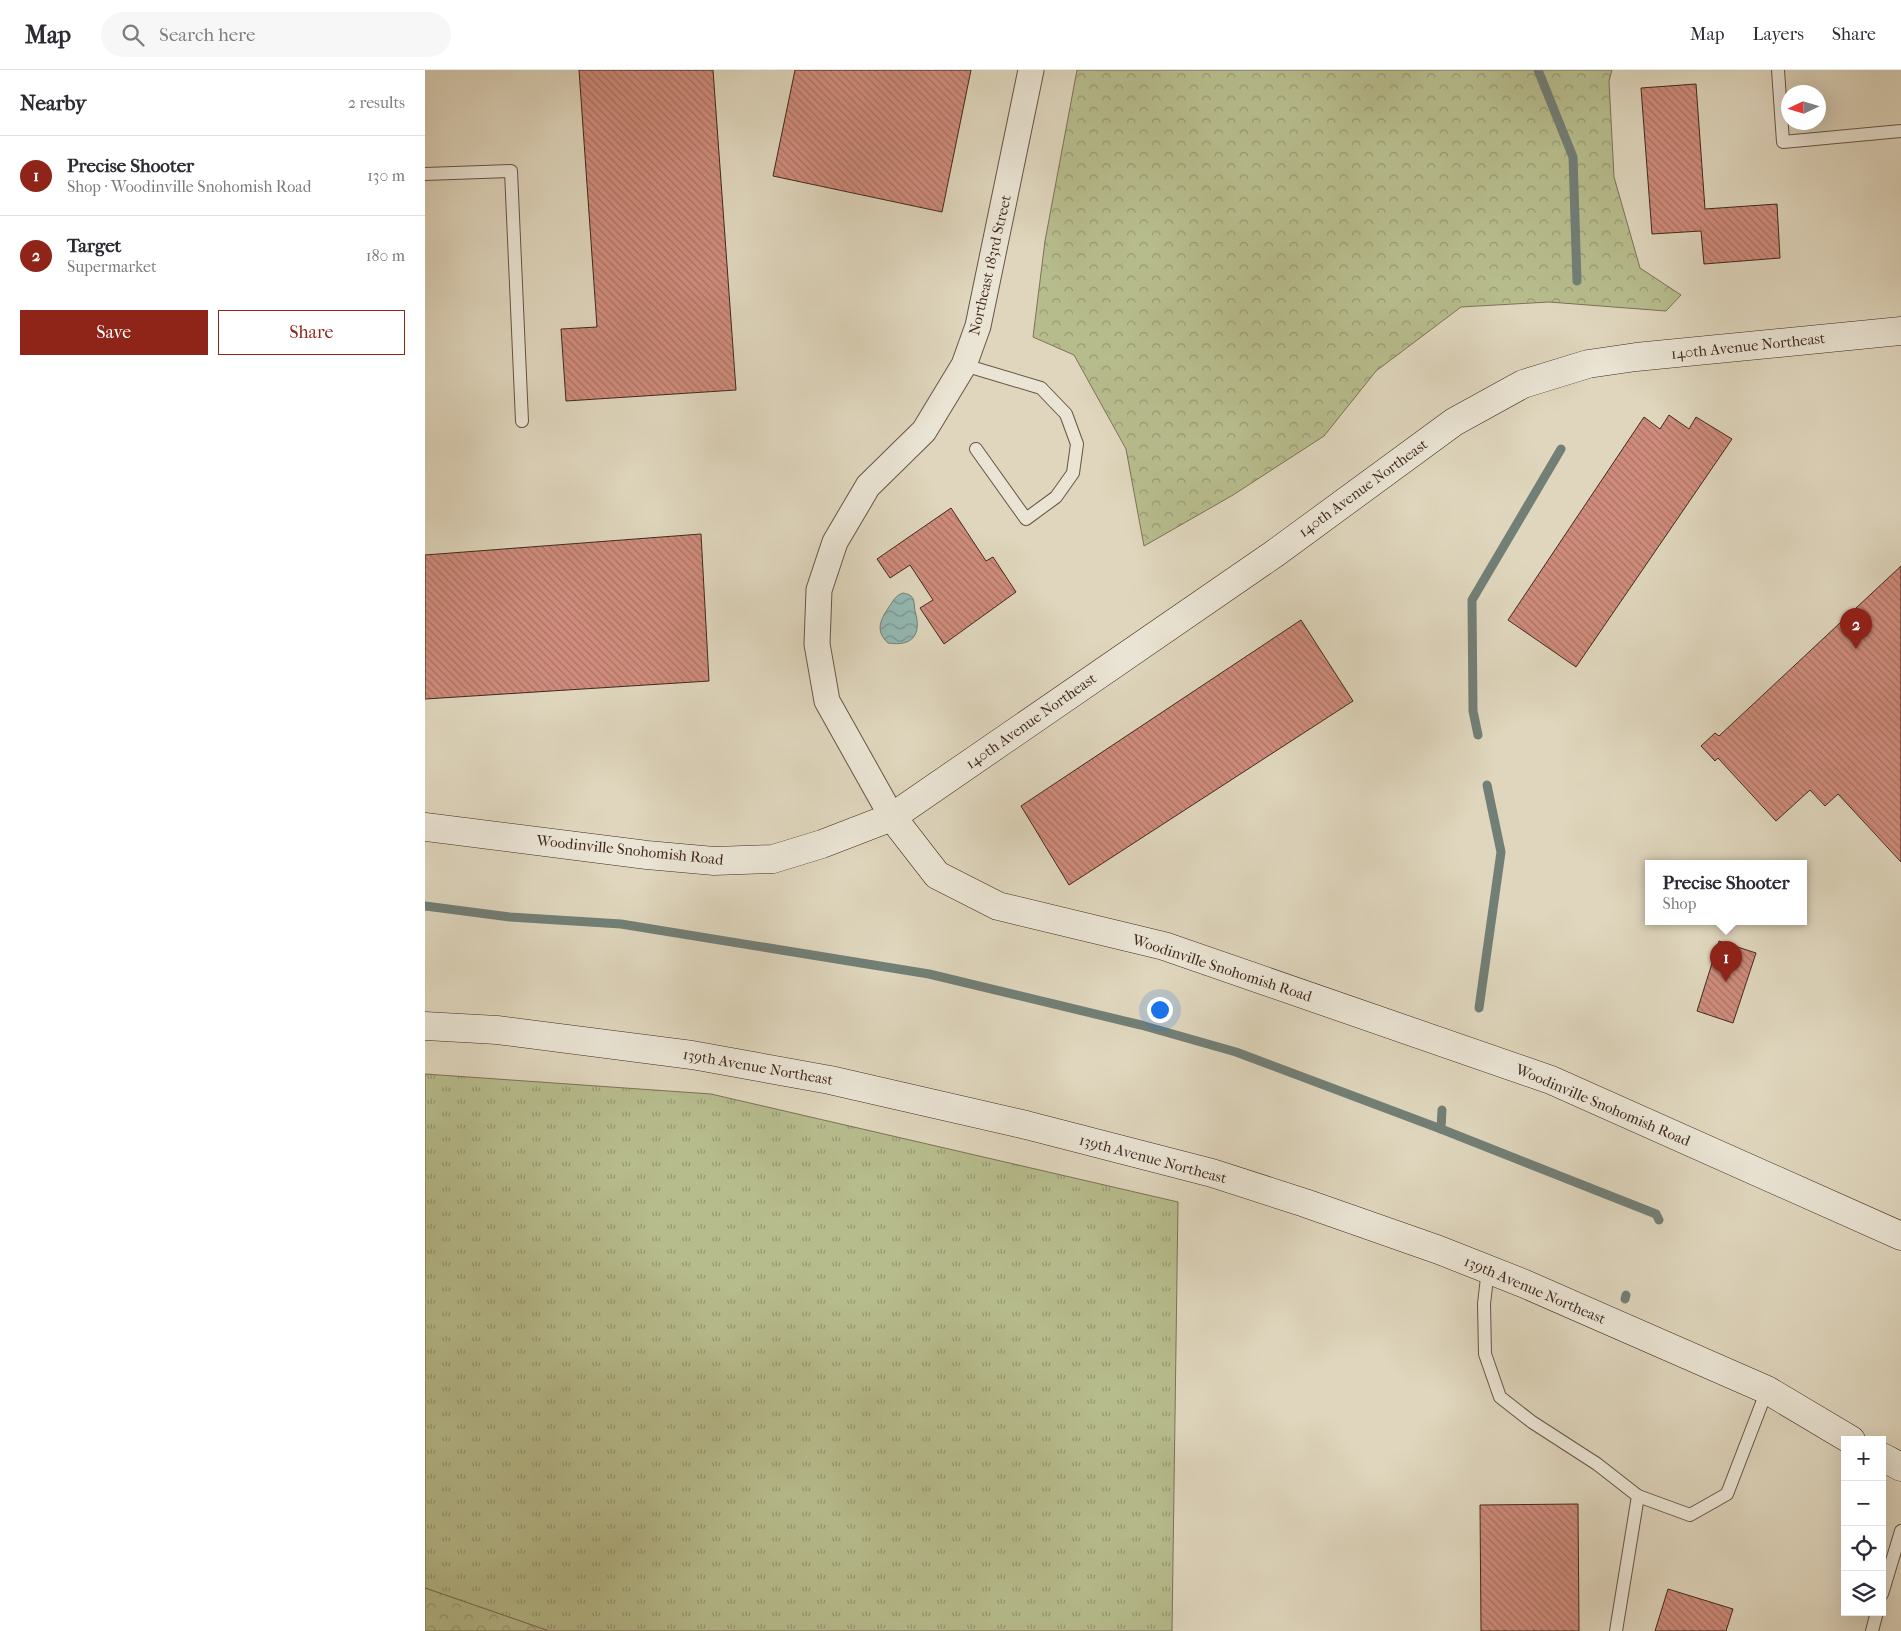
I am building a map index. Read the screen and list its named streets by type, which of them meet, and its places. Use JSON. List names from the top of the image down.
{
  "streets": {
    "main road": ["140th Avenue Northeast", "Woodinville Snohomish Road", "139th Avenue Northeast"],
    "street": ["Northeast 183rd Street"]
  },
  "crossings": [
    ["Northeast 183rd Street", "140th Avenue Northeast"],
    ["Northeast 183rd Street", "Woodinville Snohomish Road"],
    ["140th Avenue Northeast", "Woodinville Snohomish Road"]
  ],
  "north": "left",
  "page": {
    "header": "Map",
    "search": "Search here",
    "nav": ["Map", "Layers", "Share"],
    "heading": ["Nearby", "2 results"],
    "list": [
      {
        "mark": "1",
        "name": "Precise Shooter",
        "note": "Shop · Woodinville Snohomish Road",
        "value": "130 m"
      },
      {
        "mark": "2",
        "name": "Target",
        "note": "Supermarket",
        "value": "180 m"
      }
    ],
    "buttons": ["Save", "Share"],
    "pins": ["2", "1"],
    "popup": ["Precise Shooter", "Shop"],
    "map_buttons": ["+", "−"]
  }
}
